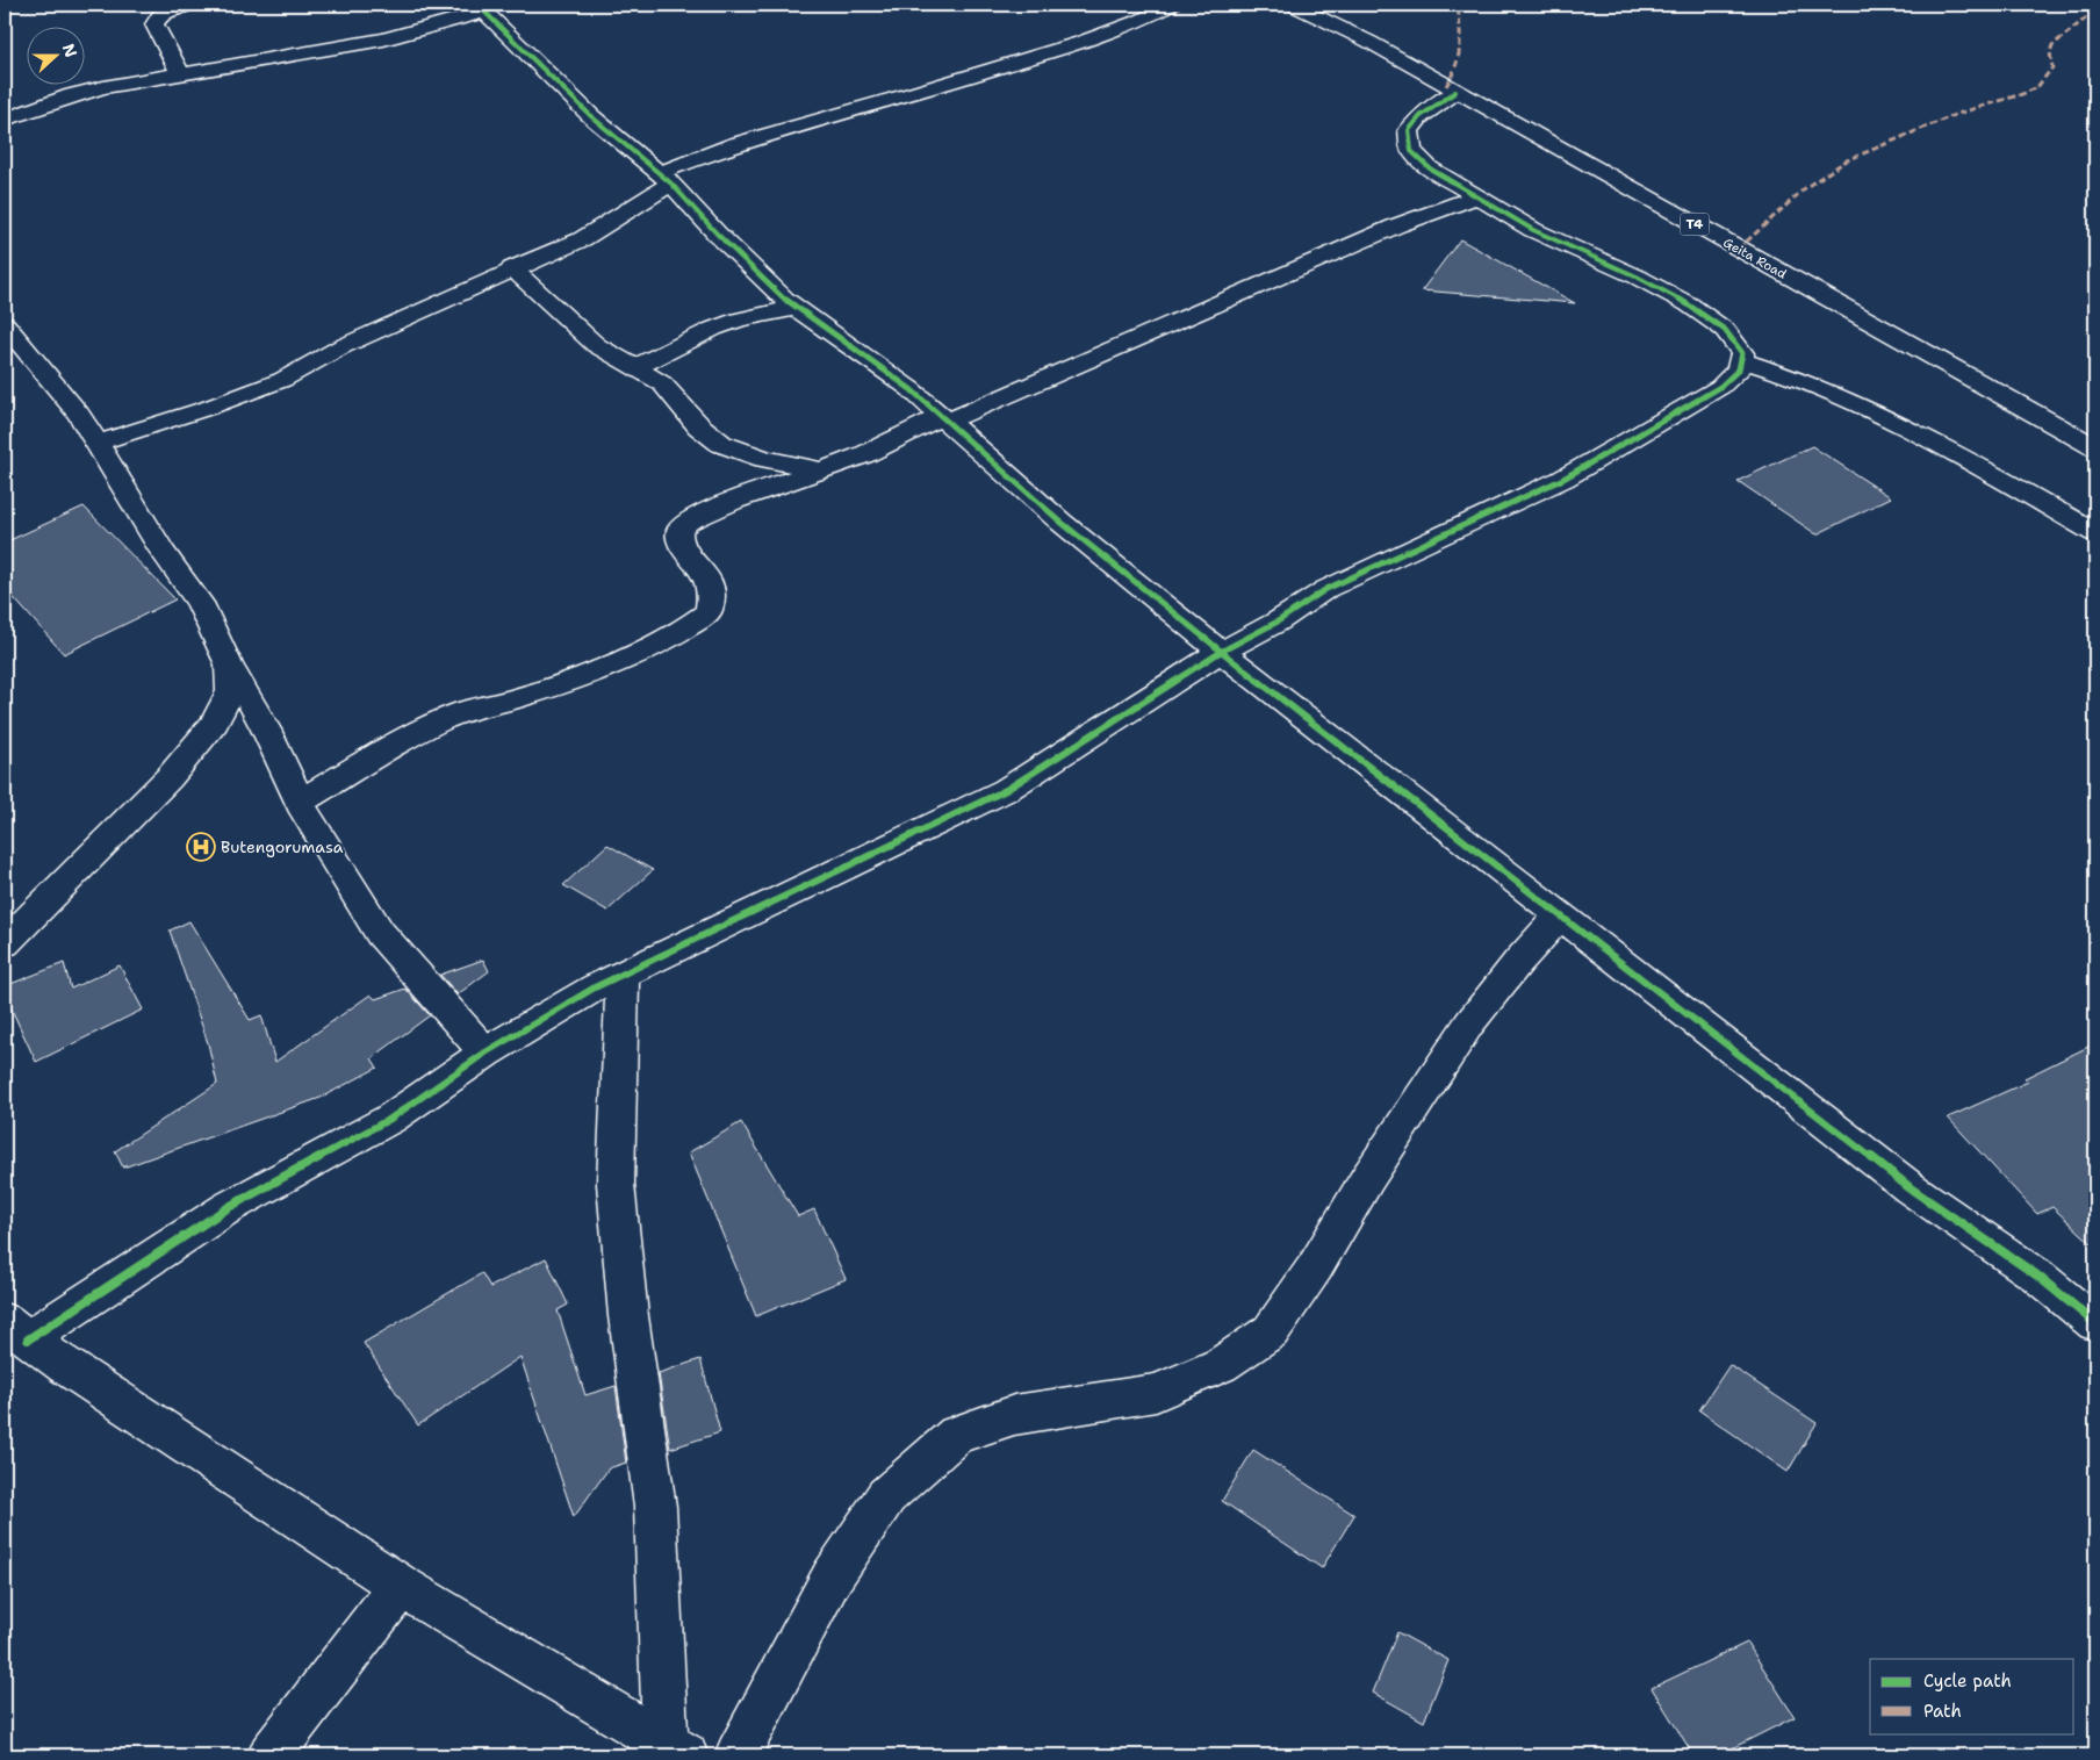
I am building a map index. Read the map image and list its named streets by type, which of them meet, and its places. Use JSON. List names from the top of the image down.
{
  "streets": {
    "main road": ["T4", "Geita Road"]
  },
  "places": {
    "hospital": ["Butengorumasa"]
  },
  "legend": ["Cycle path", "Path"],
  "north": "right"
}
